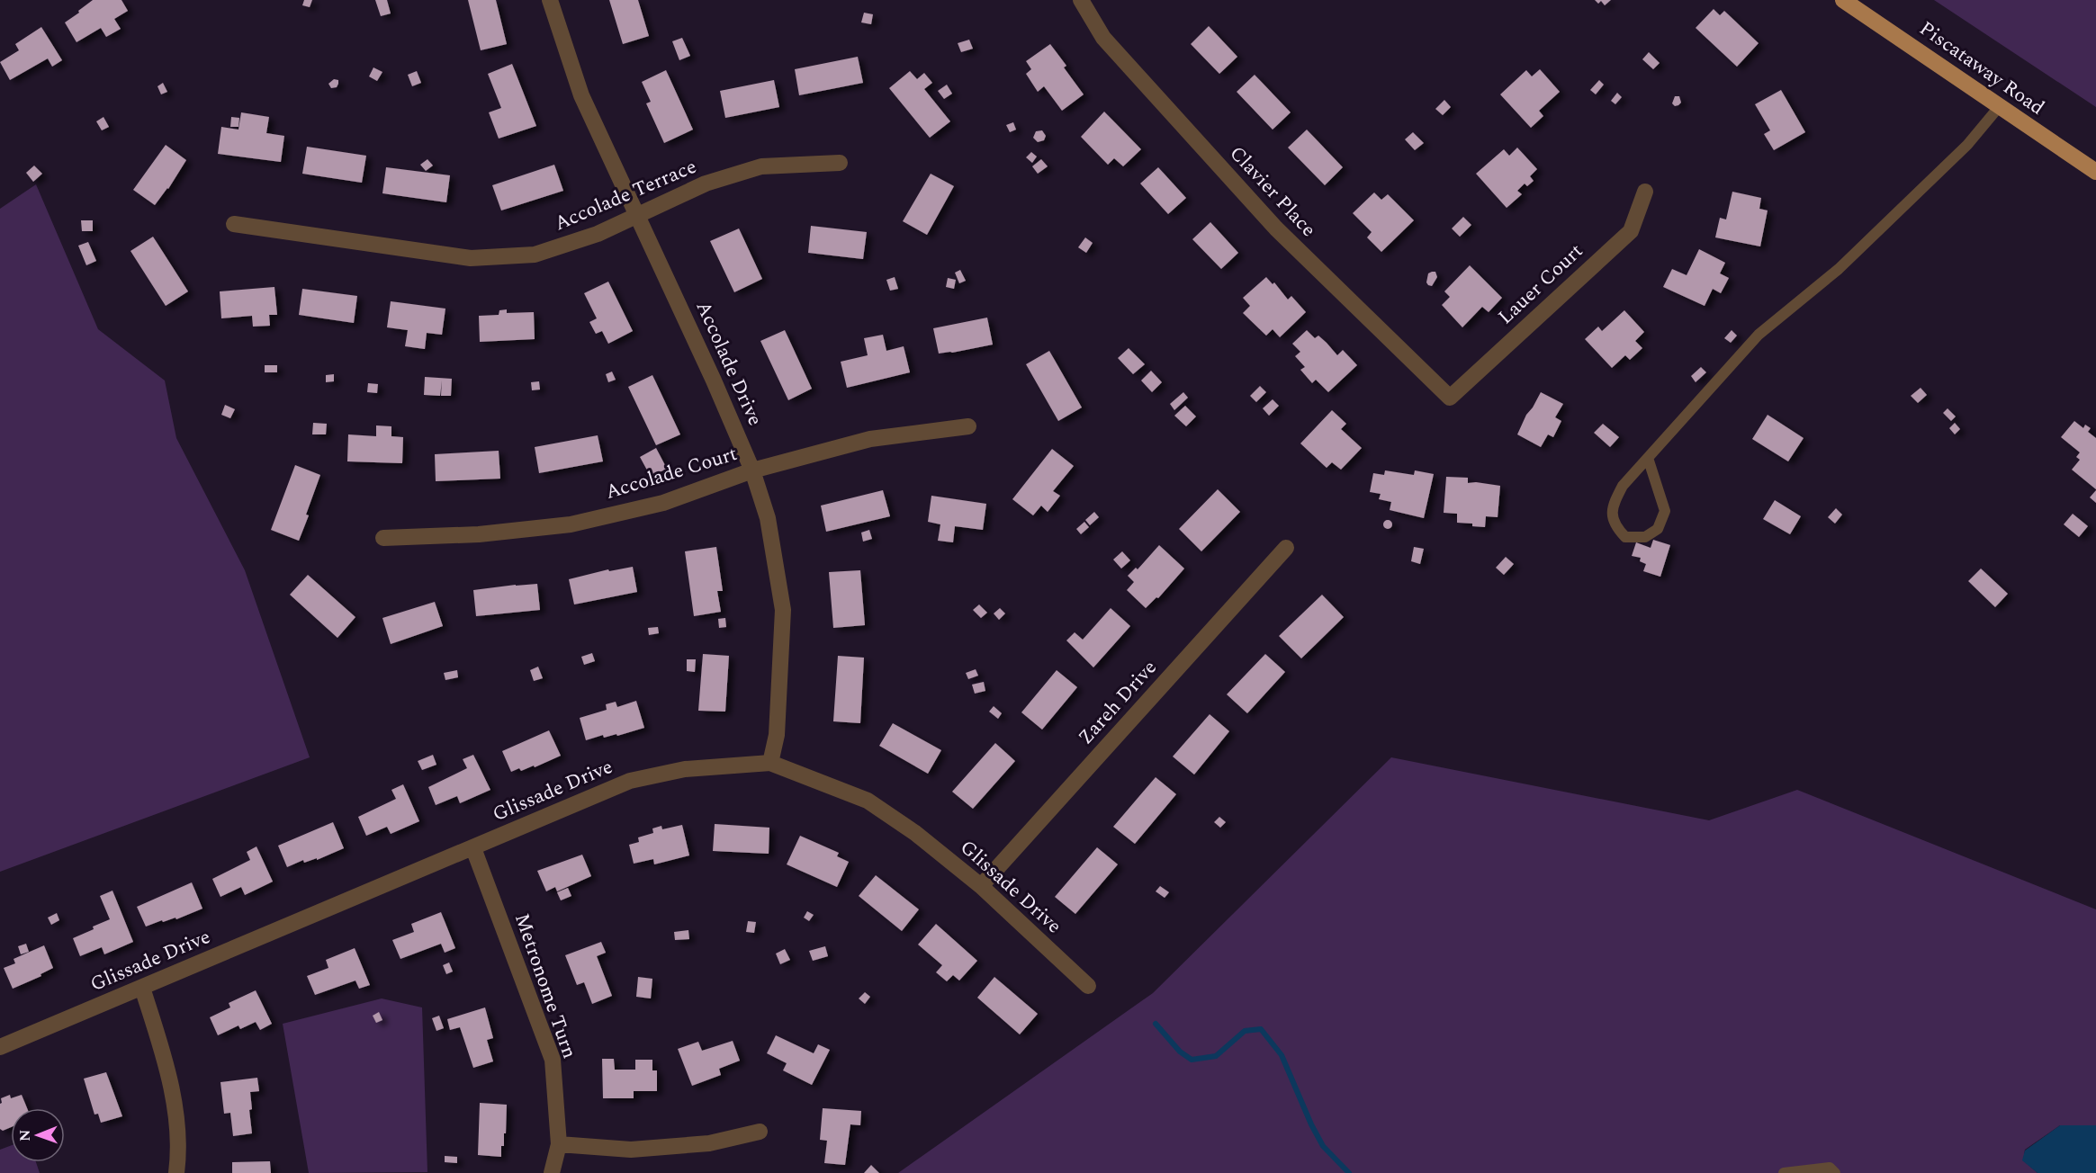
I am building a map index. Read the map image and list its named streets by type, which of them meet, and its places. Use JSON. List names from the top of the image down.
{
  "streets": {
    "main road": ["Piscataway Road"],
    "street": [
      "Clavier Place",
      "Accolade Terrace",
      "Lauer Court",
      "Accolade Drive",
      "Accolade Court",
      "Zareh Drive",
      "Glissade Drive",
      "Metronome Turn"
    ]
  },
  "crossings": [
    ["Clavier Place", "Lauer Court"],
    ["Accolade Terrace", "Accolade Drive"],
    ["Accolade Drive", "Accolade Court"],
    ["Accolade Drive", "Glissade Drive"],
    ["Zareh Drive", "Glissade Drive"],
    ["Glissade Drive", "Metronome Turn"]
  ],
  "north": "left"
}
